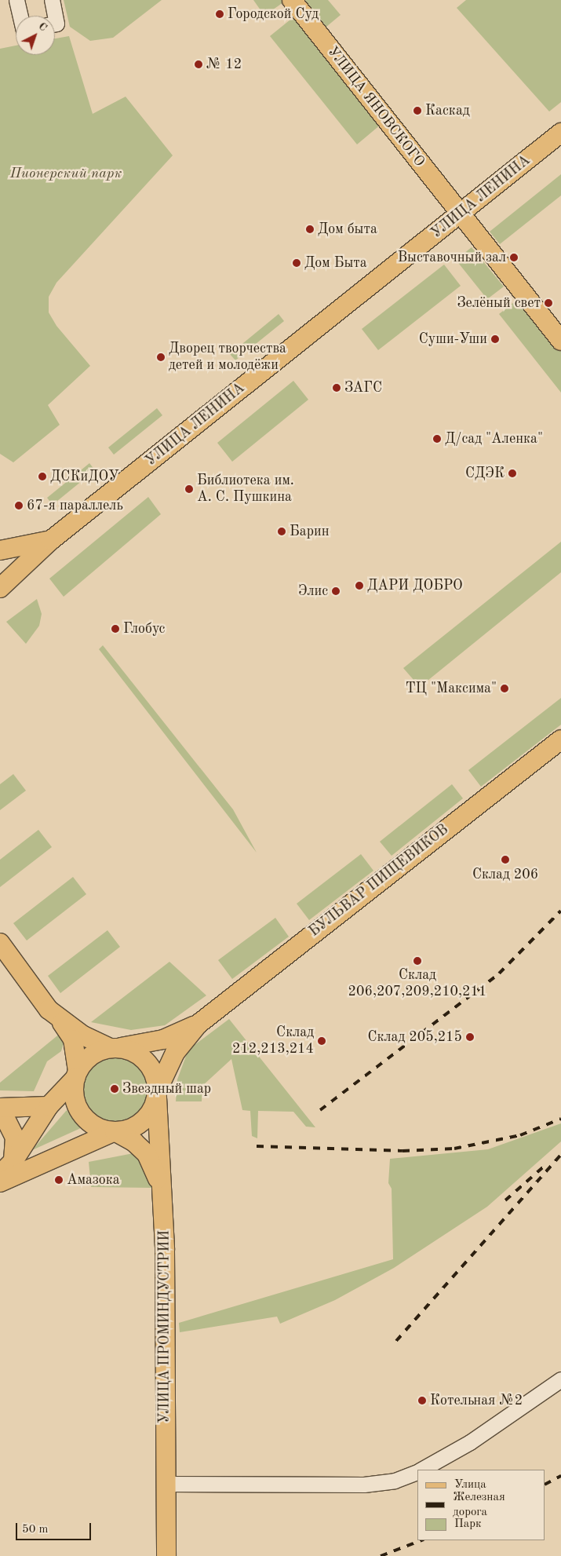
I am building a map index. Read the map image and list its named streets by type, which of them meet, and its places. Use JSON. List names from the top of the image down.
{
  "streets": {
    "main road": [
      "УЛИЦА ЯНОВСКОГО",
      "УЛИЦА ЛЕНИНА",
      "БУЛЬВАР ПИЩЕВИКОВ",
      "УЛИЦА ПРОМИНДУСТРИИ"
    ]
  },
  "crossings": [
    ["УЛИЦА ЯНОВСКОГО", "УЛИЦА ЛЕНИНА"],
    ["БУЛЬВАР ПИЩЕВИКОВ", "УЛИЦА ПРОМИНДУСТРИИ"]
  ],
  "parks": ["Пионерский парк"],
  "places": [
    "Городской Суд",
    "№ 12",
    "Каскад",
    "Дом быта",
    "Выставочный зал",
    "Дом Быта",
    "Зелёный свет",
    "Суши-Уши",
    "Дворец творчества детей и молодёжи",
    "ЗАГС",
    "Д/сад \"Аленка\"",
    "СДЭК",
    "ДСКиДОУ",
    "Библиотека им. А. С. Пушкина",
    "67-я параллель",
    "Барин",
    "ДАРИ ДОБРО",
    "Элис",
    "Глобус",
    "ТЦ \"Максима\"",
    "Склад 206",
    "Склад 206,207,209,210,211",
    "Склад 205,215",
    "Склад 212,213,214",
    "Звездный шар",
    "Амазока",
    "Котельная №2"
  ],
  "legend": ["Улица", "Железная дорога", "Парк"],
  "scale_bar": "50 m",
  "north": "top right"
}
